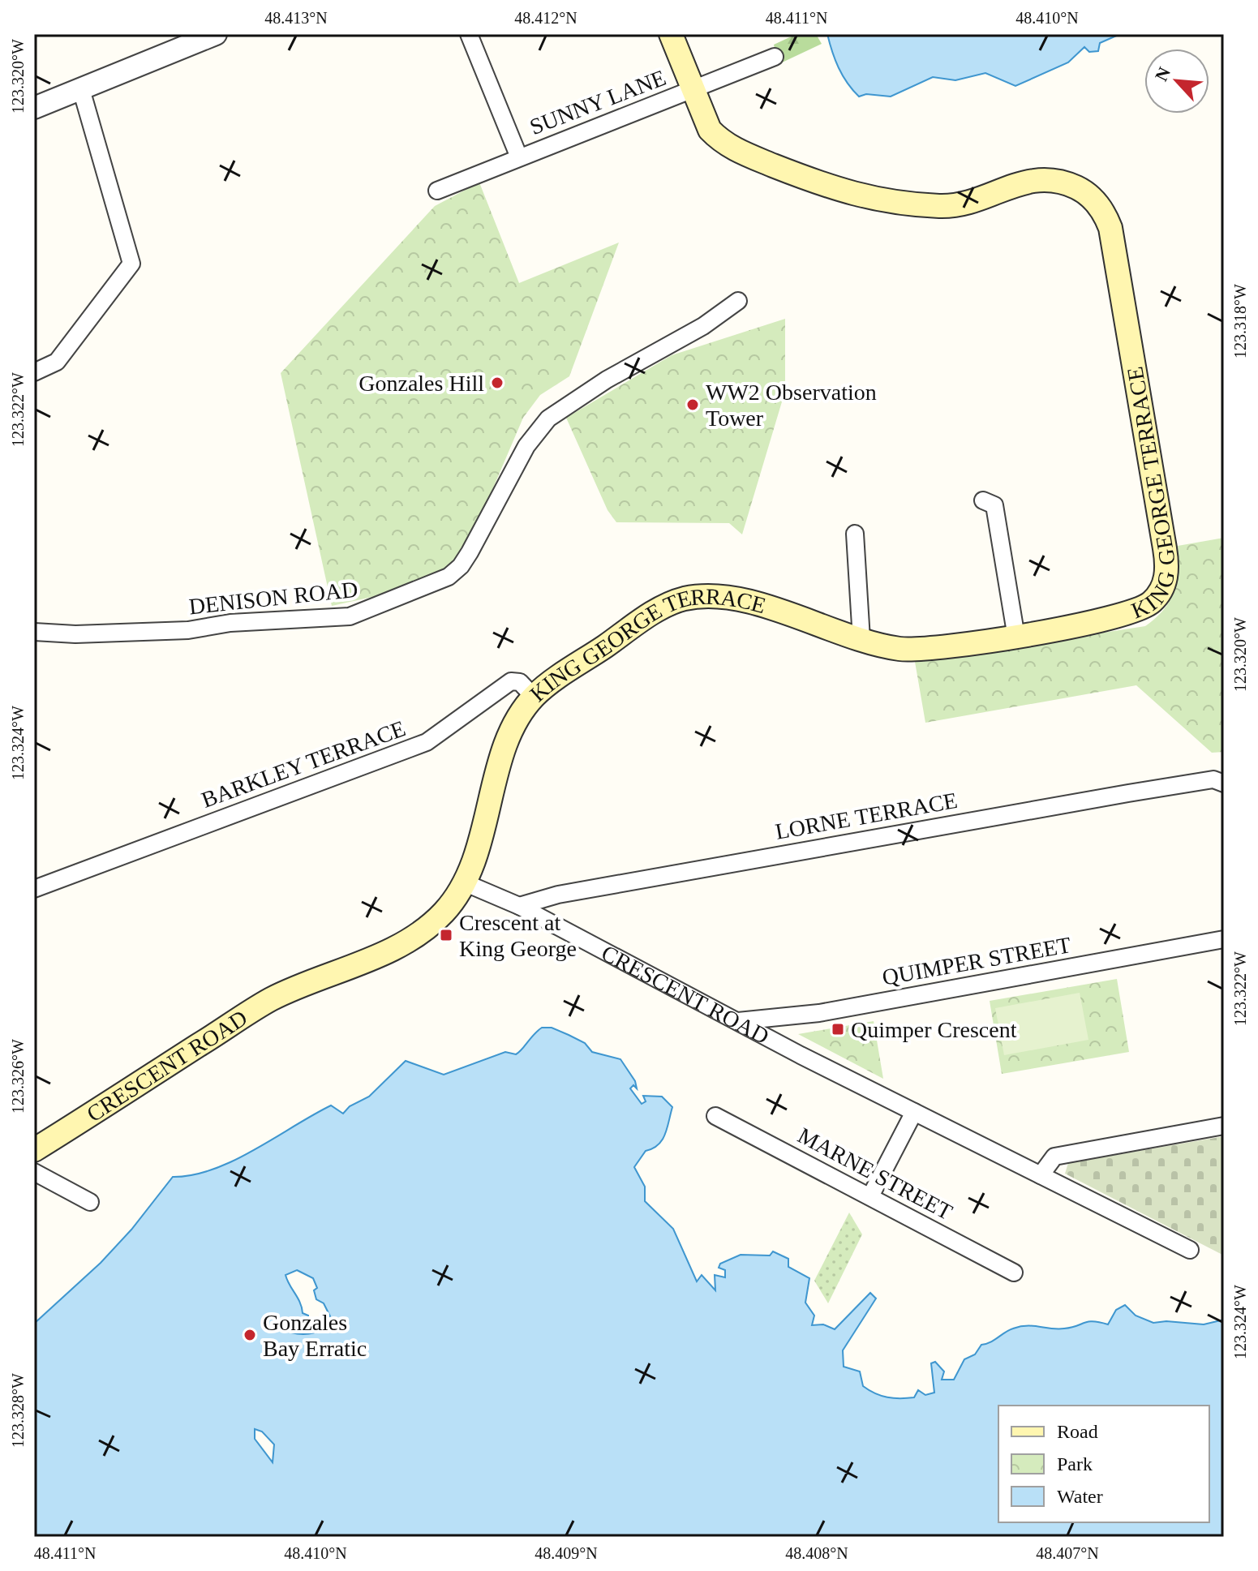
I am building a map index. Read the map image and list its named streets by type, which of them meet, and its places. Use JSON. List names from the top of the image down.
{
  "streets": {
    "main road": ["KING GEORGE TERRACE", "CRESCENT ROAD"],
    "street": [
      "SUNNY LANE",
      "DENISON ROAD",
      "BARKLEY TERRACE",
      "LORNE TERRACE",
      "QUIMPER STREET",
      "MARNE STREET"
    ]
  },
  "crossings": [
    ["SUNNY LANE", "KING GEORGE TERRACE"],
    ["KING GEORGE TERRACE", "BARKLEY TERRACE"],
    ["KING GEORGE TERRACE", "CRESCENT ROAD"],
    ["LORNE TERRACE", "CRESCENT ROAD"],
    ["QUIMPER STREET", "CRESCENT ROAD"]
  ],
  "places": {
    "other": ["Gonzales Hill", "WW2 Observation Tower", "Gonzales Bay Erratic"],
    "transit": ["Crescent at King George", "Quimper Crescent"]
  },
  "legend": ["Road", "Park", "Water"],
  "north": "top left",
  "coordinates": [
    "48.413°N",
    "48.412°N",
    "48.411°N",
    "48.410°N",
    "123.320°W",
    "123.318°W",
    "123.322°W",
    "123.324°W",
    "123.326°W",
    "123.328°W",
    "48.409°N",
    "48.408°N",
    "48.407°N"
  ]
}
